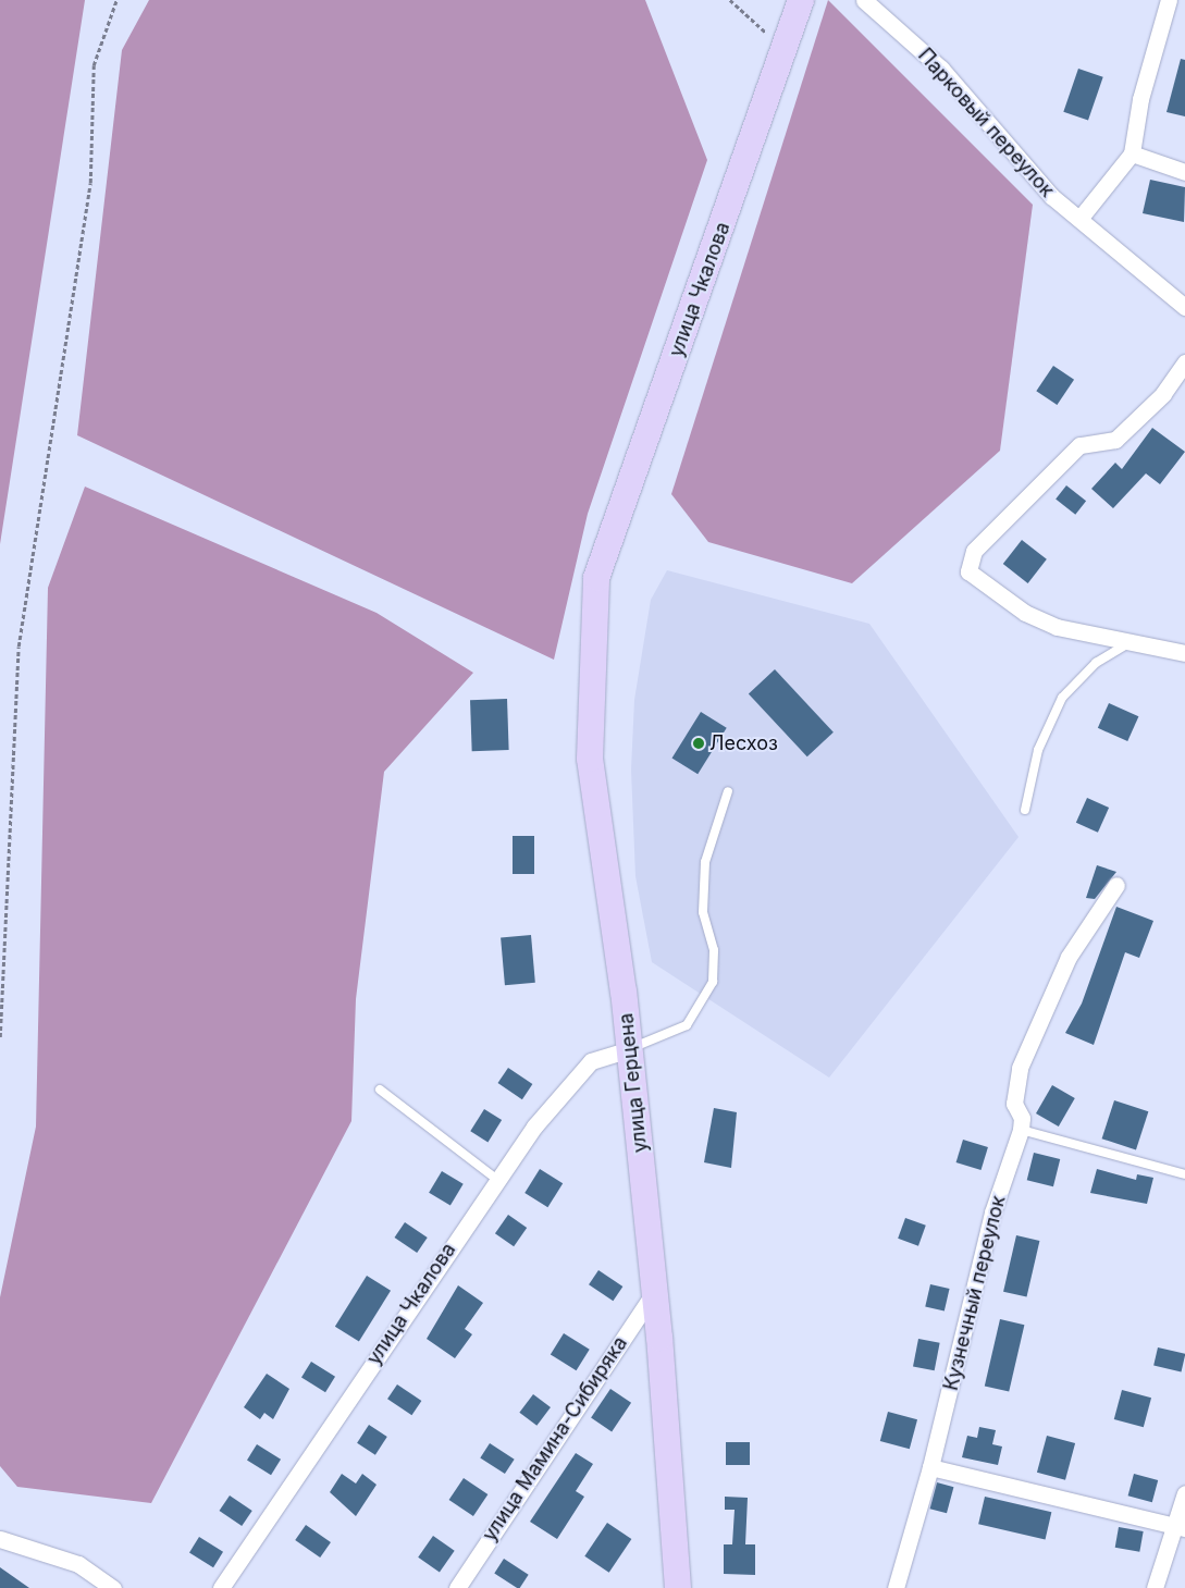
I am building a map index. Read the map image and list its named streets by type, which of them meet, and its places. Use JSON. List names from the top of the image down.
{
  "streets": {
    "main road": ["улица Чкалова", "улица Герцена"],
    "street": ["Парковый переулок", "Кузнечный переулок", "улица Мамина-Сибиряка"]
  },
  "crossings": [
    ["улица Чкалова", "улица Герцена"],
    ["улица Герцена", "улица Мамина-Сибиряка"]
  ],
  "places": ["Лесхоз"]
}
